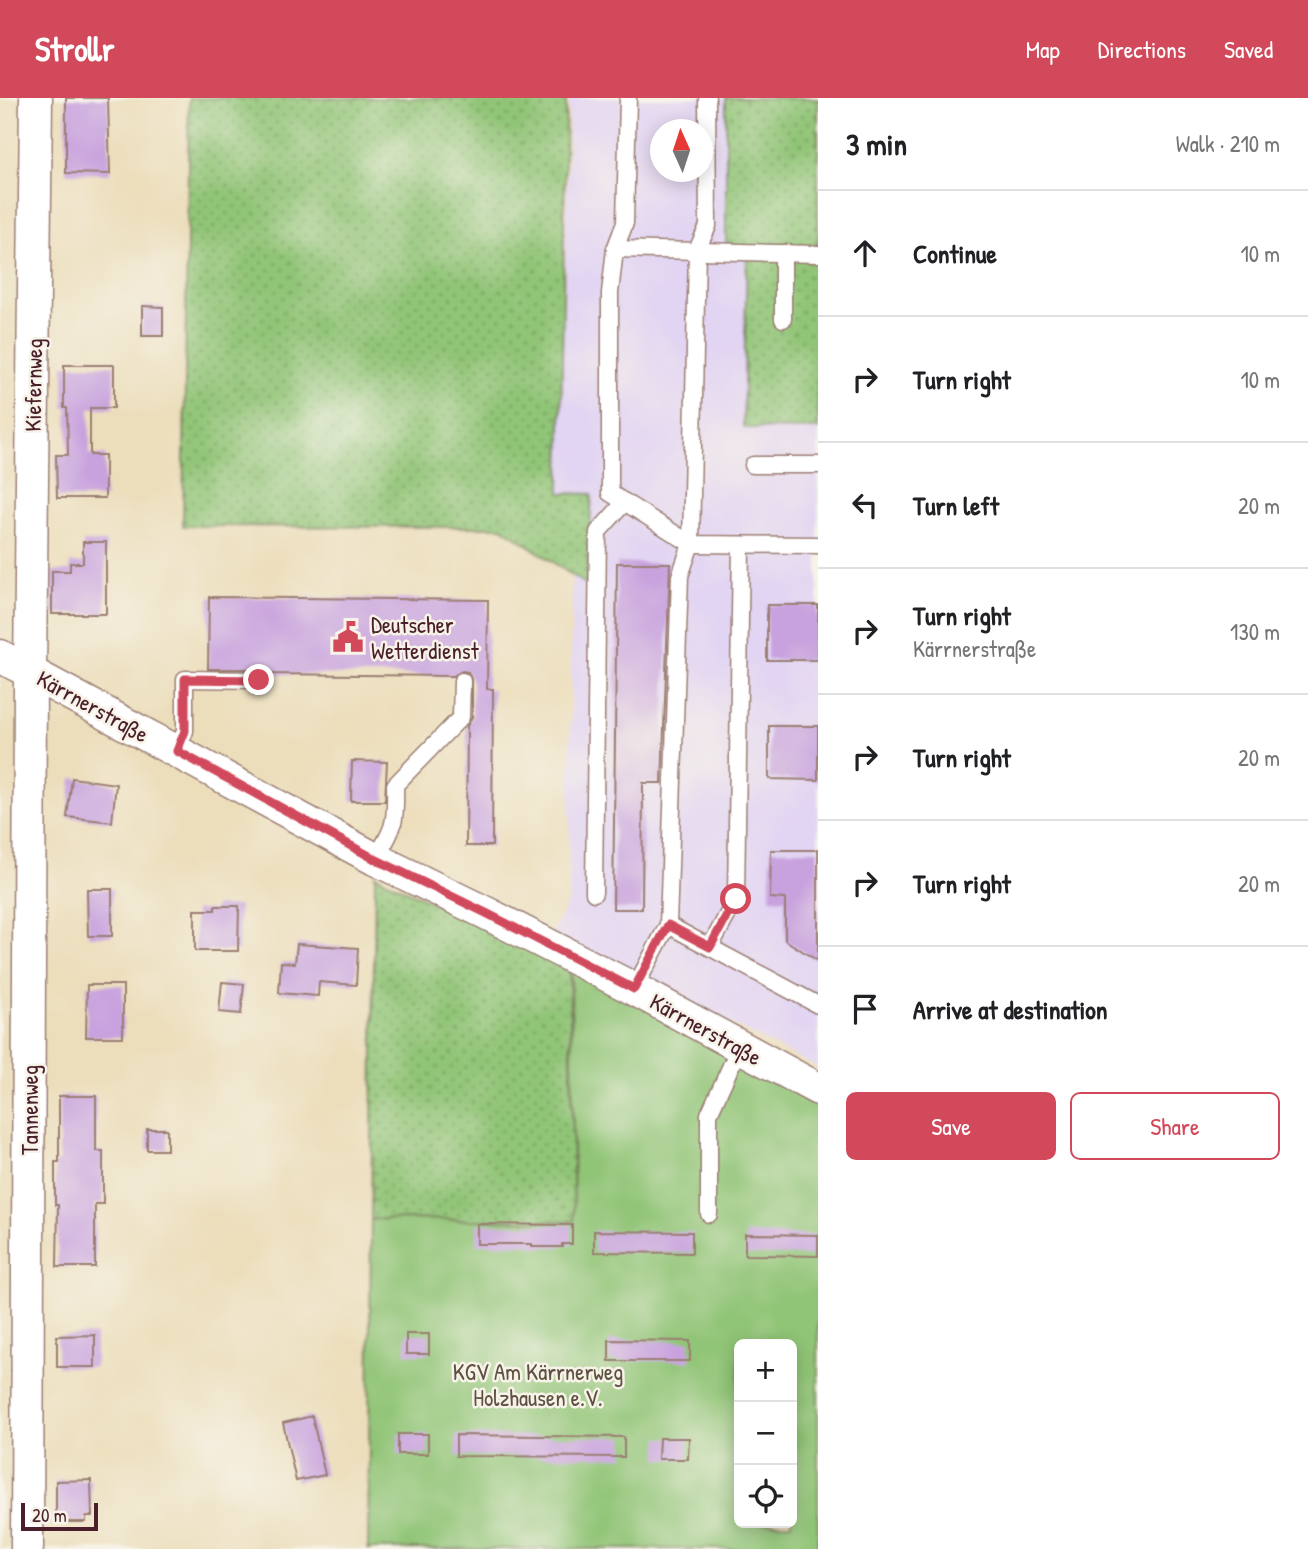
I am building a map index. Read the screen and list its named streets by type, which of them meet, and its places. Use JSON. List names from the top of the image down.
{
  "streets": {
    "street": ["Kiefernweg", "Kärrnerstraße", "Tannenweg"]
  },
  "crossings": [
    ["Kiefernweg", "Kärrnerstraße"],
    ["Kiefernweg", "Tannenweg"],
    ["Kärrnerstraße", "Tannenweg"]
  ],
  "parks": ["KGV Am Kärrnerweg Holzhausen e.V."],
  "places": {
    "public building": ["Deutscher Wetterdienst"]
  },
  "scale_bar": "20 m",
  "north": "top",
  "page": {
    "header": "Strollr",
    "nav": ["Map", "Directions", "Saved"],
    "heading": ["3 min", "Walk · 210 m"],
    "list": [
      ["Continue", "10 m"],
      ["Turn right", "10 m"],
      ["Turn left", "20 m"],
      ["Turn right", "Kärrnerstraße", "130 m"],
      ["Turn right", "20 m"],
      ["Turn right", "20 m"],
      "Arrive at destination"
    ],
    "buttons": ["Save", "Share"],
    "map_buttons": ["+", "−"],
    "scale": "20 m"
  }
}
